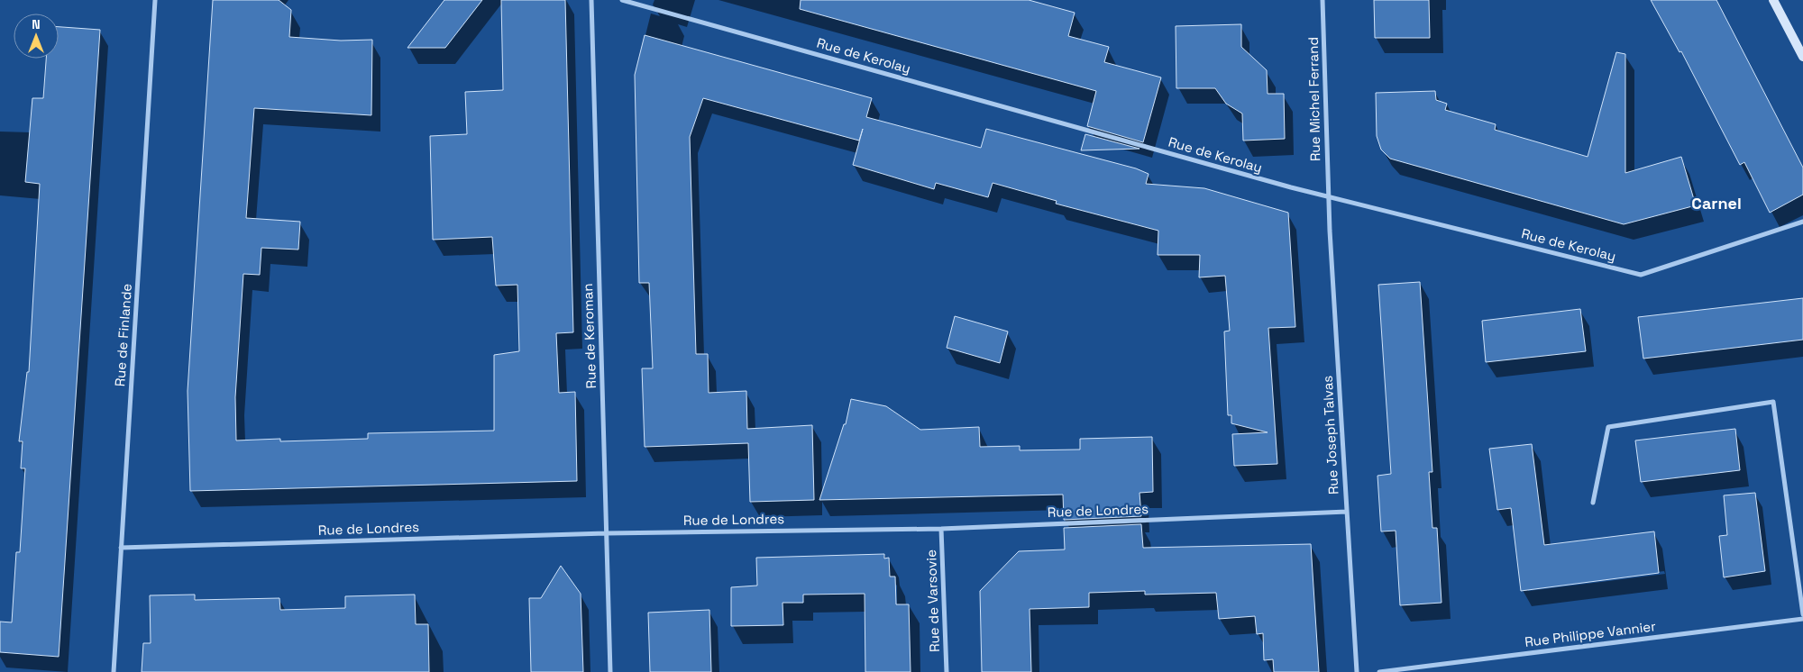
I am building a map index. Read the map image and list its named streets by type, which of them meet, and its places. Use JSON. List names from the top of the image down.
{
  "streets": {
    "street": [
      "Rue de Kerolay",
      "Rue Michel Ferrand",
      "Rue de Finlande",
      "Rue de Keroman",
      "Rue Joseph Talvas",
      "Rue de Londres",
      "Rue de Varsovie",
      "Rue Philippe Vannier"
    ]
  },
  "crossings": [
    ["Rue de Kerolay", "Rue Michel Ferrand"],
    ["Rue de Kerolay", "Rue Joseph Talvas"],
    ["Rue Michel Ferrand", "Rue Joseph Talvas"],
    ["Rue de Finlande", "Rue de Londres"],
    ["Rue de Keroman", "Rue de Londres"],
    ["Rue Joseph Talvas", "Rue de Londres"],
    ["Rue de Londres", "Rue de Varsovie"]
  ],
  "districts": ["Carnel"],
  "north": "top"
}
